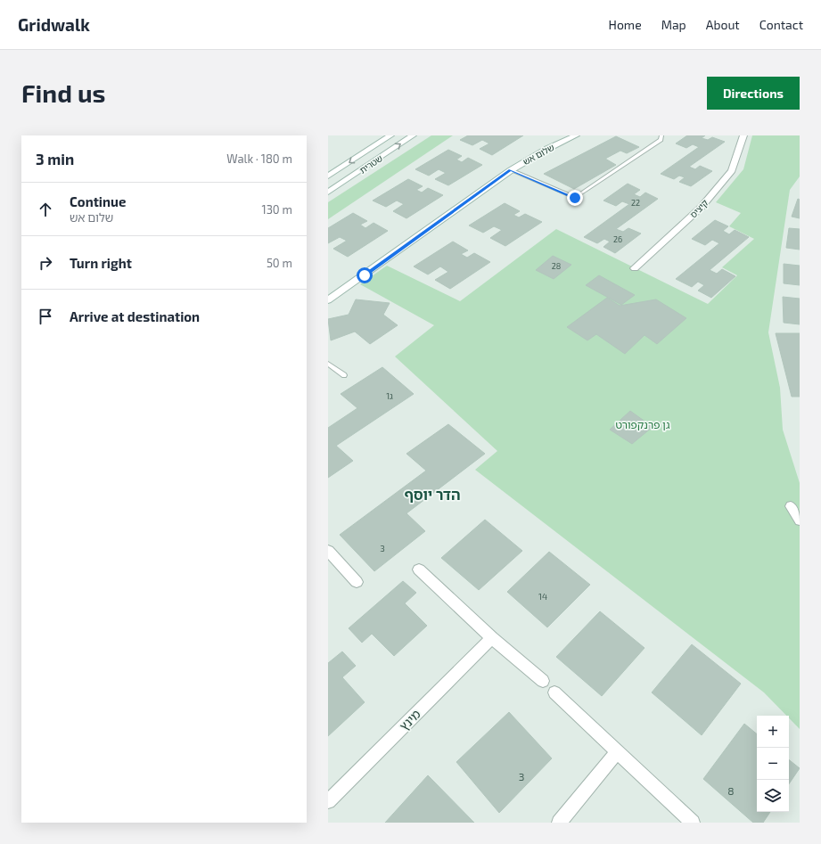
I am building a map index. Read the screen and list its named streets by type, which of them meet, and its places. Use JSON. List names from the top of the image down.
{
  "streets": {
    "street": [
      "שלום אש",
      "שטרית",
      "קיציס",
      "מינץ"
    ]
  },
  "districts": ["הדר יוסף"],
  "parks": ["גן פרנקפורט"],
  "house_numbers": [
    "22",
    "26",
    "28",
    "1ג",
    "3",
    "14",
    "3",
    "8"
  ],
  "page": {
    "header": "Gridwalk",
    "nav": [
      "Home",
      "Map",
      "About",
      "Contact"
    ],
    "buttons": "Directions",
    "title": "Find us",
    "heading": ["3 min", "Walk · 180 m"],
    "list": [
      ["Continue", "שלום אש", "130 m"],
      ["Turn right", "50 m"],
      "Arrive at destination"
    ],
    "map_buttons": ["+", "−"]
  }
}
